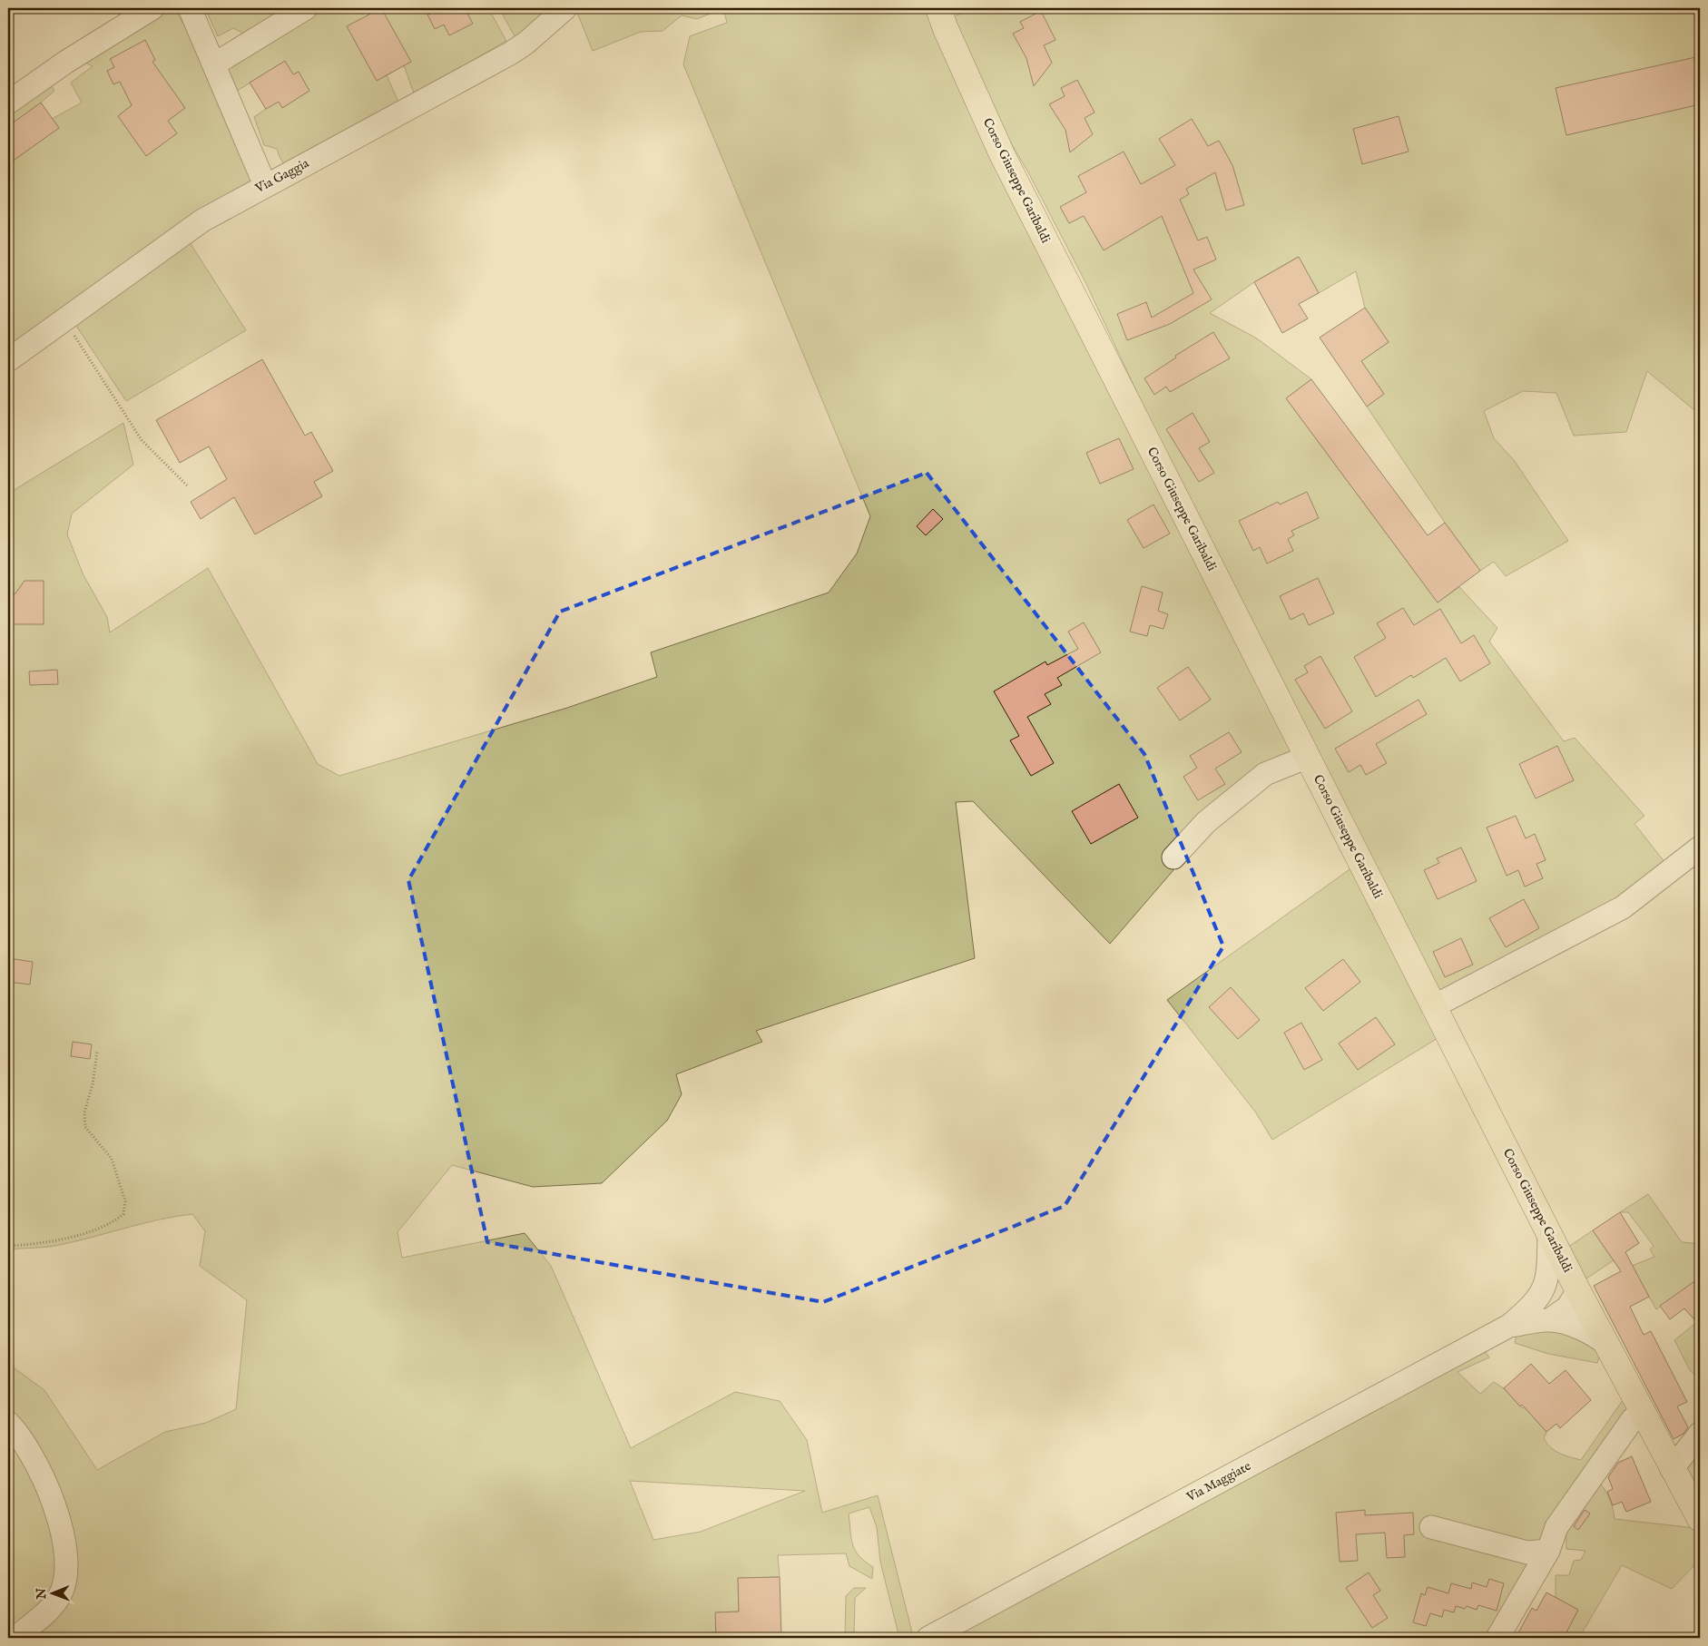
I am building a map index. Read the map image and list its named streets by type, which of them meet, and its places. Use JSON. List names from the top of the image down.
{
  "streets": {
    "main road": ["Corso Giuseppe Garibaldi"],
    "street": ["Via Gaggia", "Via Maggiate"]
  },
  "crossings": [
    ["Corso Giuseppe Garibaldi", "Via Maggiate"]
  ],
  "north": "left"
}
